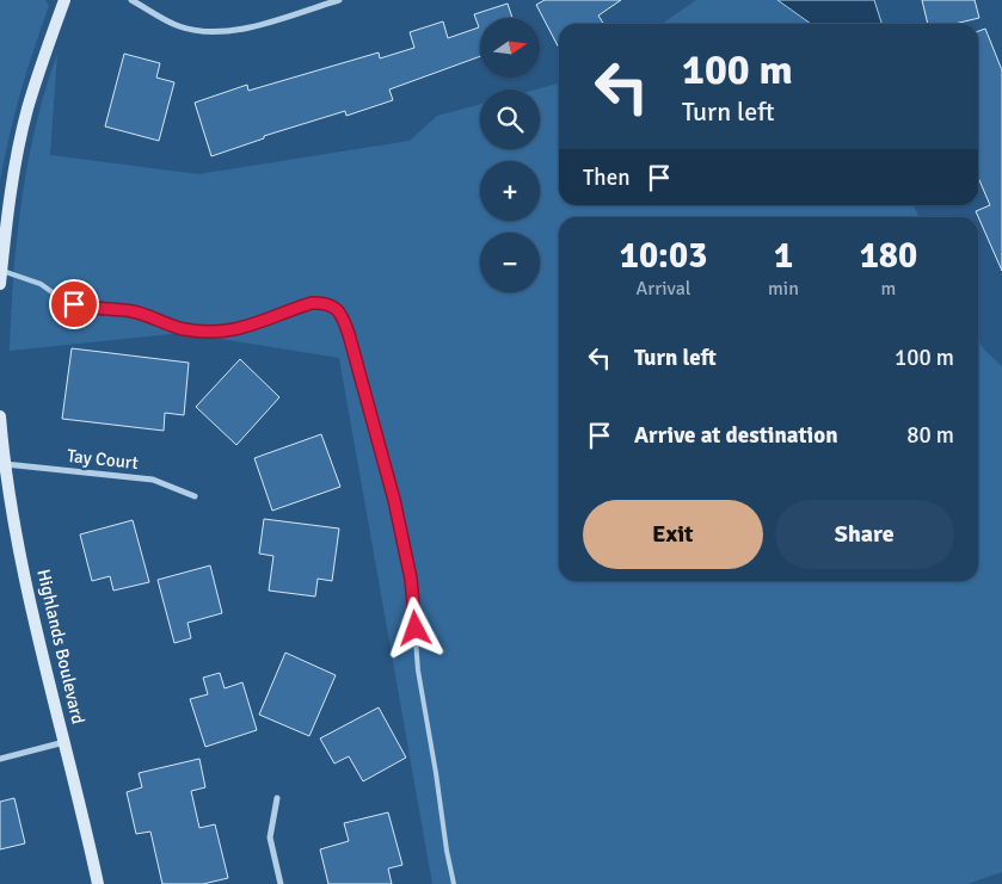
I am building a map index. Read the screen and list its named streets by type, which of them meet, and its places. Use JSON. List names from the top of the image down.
{
  "streets": {
    "street": ["Tay Court", "Highlands Boulevard"]
  },
  "crossings": [
    ["Tay Court", "Highlands Boulevard"]
  ],
  "north": "right",
  "page": {
    "map_buttons": ["+", "−"],
    "turn": ["100 m", "Turn left"],
    "then": "Then",
    "eta": [
      "10:03",
      "Arrival",
      "1",
      "min",
      "180",
      "m"
    ],
    "list": [
      {
        "name": "Turn left",
        "value": "100 m"
      },
      {
        "name": "Arrive at destination",
        "value": "80 m"
      }
    ],
    "buttons": ["Exit", "Share"]
  }
}
